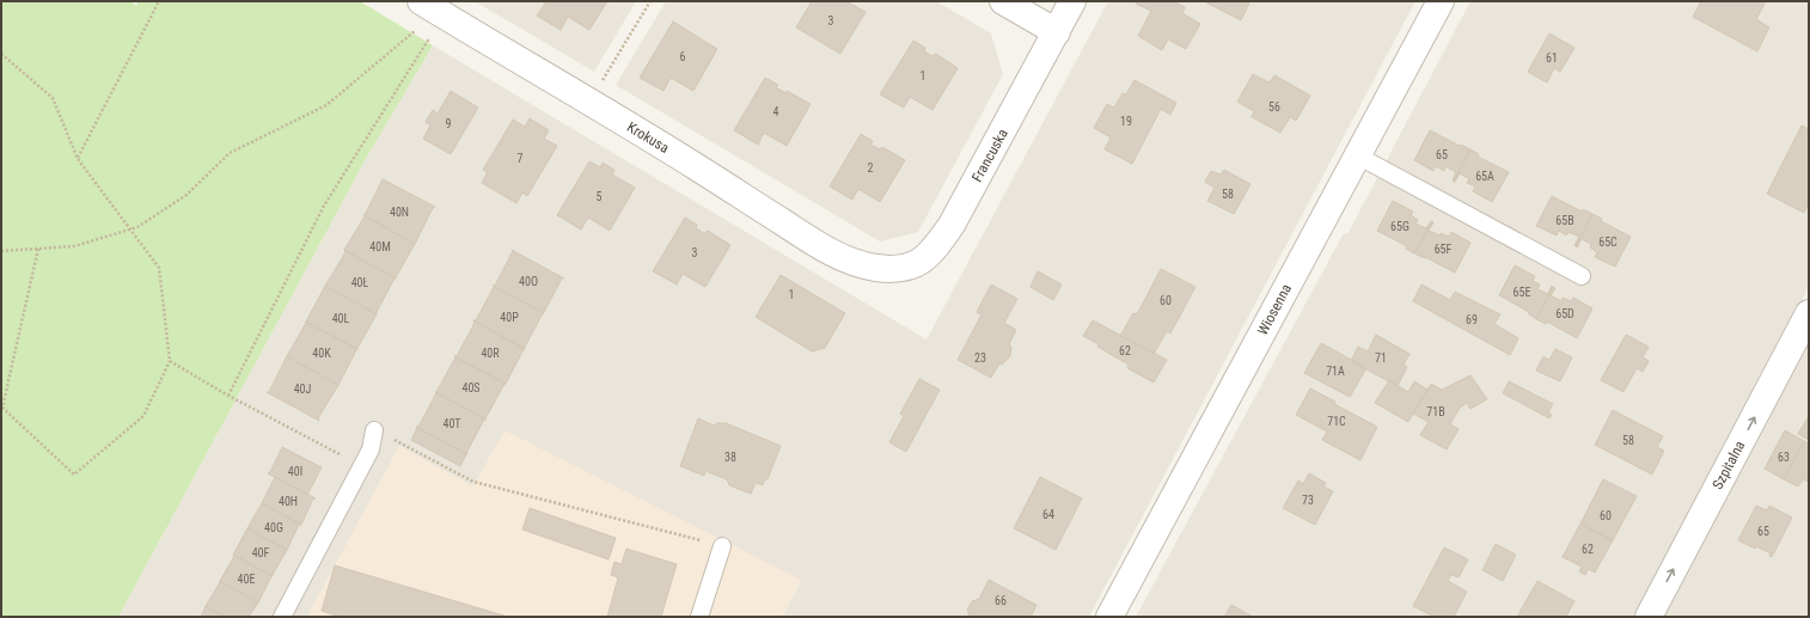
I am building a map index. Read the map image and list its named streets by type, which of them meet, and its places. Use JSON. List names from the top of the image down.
{
  "streets": {
    "street": [
      "Krokusa",
      "Francuska",
      "Wiosenna",
      "Szpitalna"
    ]
  },
  "crossings": [
    ["Krokusa", "Francuska"]
  ],
  "one_way": ["Szpitalna"],
  "house_numbers": [
    "3",
    "6",
    "61",
    "1",
    "56",
    "4",
    "19",
    "9",
    "65",
    "7",
    "2",
    "65A",
    "58",
    "5",
    "40N",
    "65B",
    "65G",
    "65C",
    "40M",
    "65F",
    "3",
    "40O",
    "40Ł",
    "65E",
    "1",
    "60",
    "65D",
    "40P",
    "40L",
    "69",
    "62",
    "40K",
    "40R",
    "23",
    "71",
    "71A",
    "40S",
    "40J",
    "71B",
    "71C",
    "40T",
    "58",
    "38",
    "63",
    "40I",
    "73",
    "40H",
    "64",
    "60",
    "40G",
    "65",
    "62",
    "40F",
    "40E",
    "66"
  ]
}
